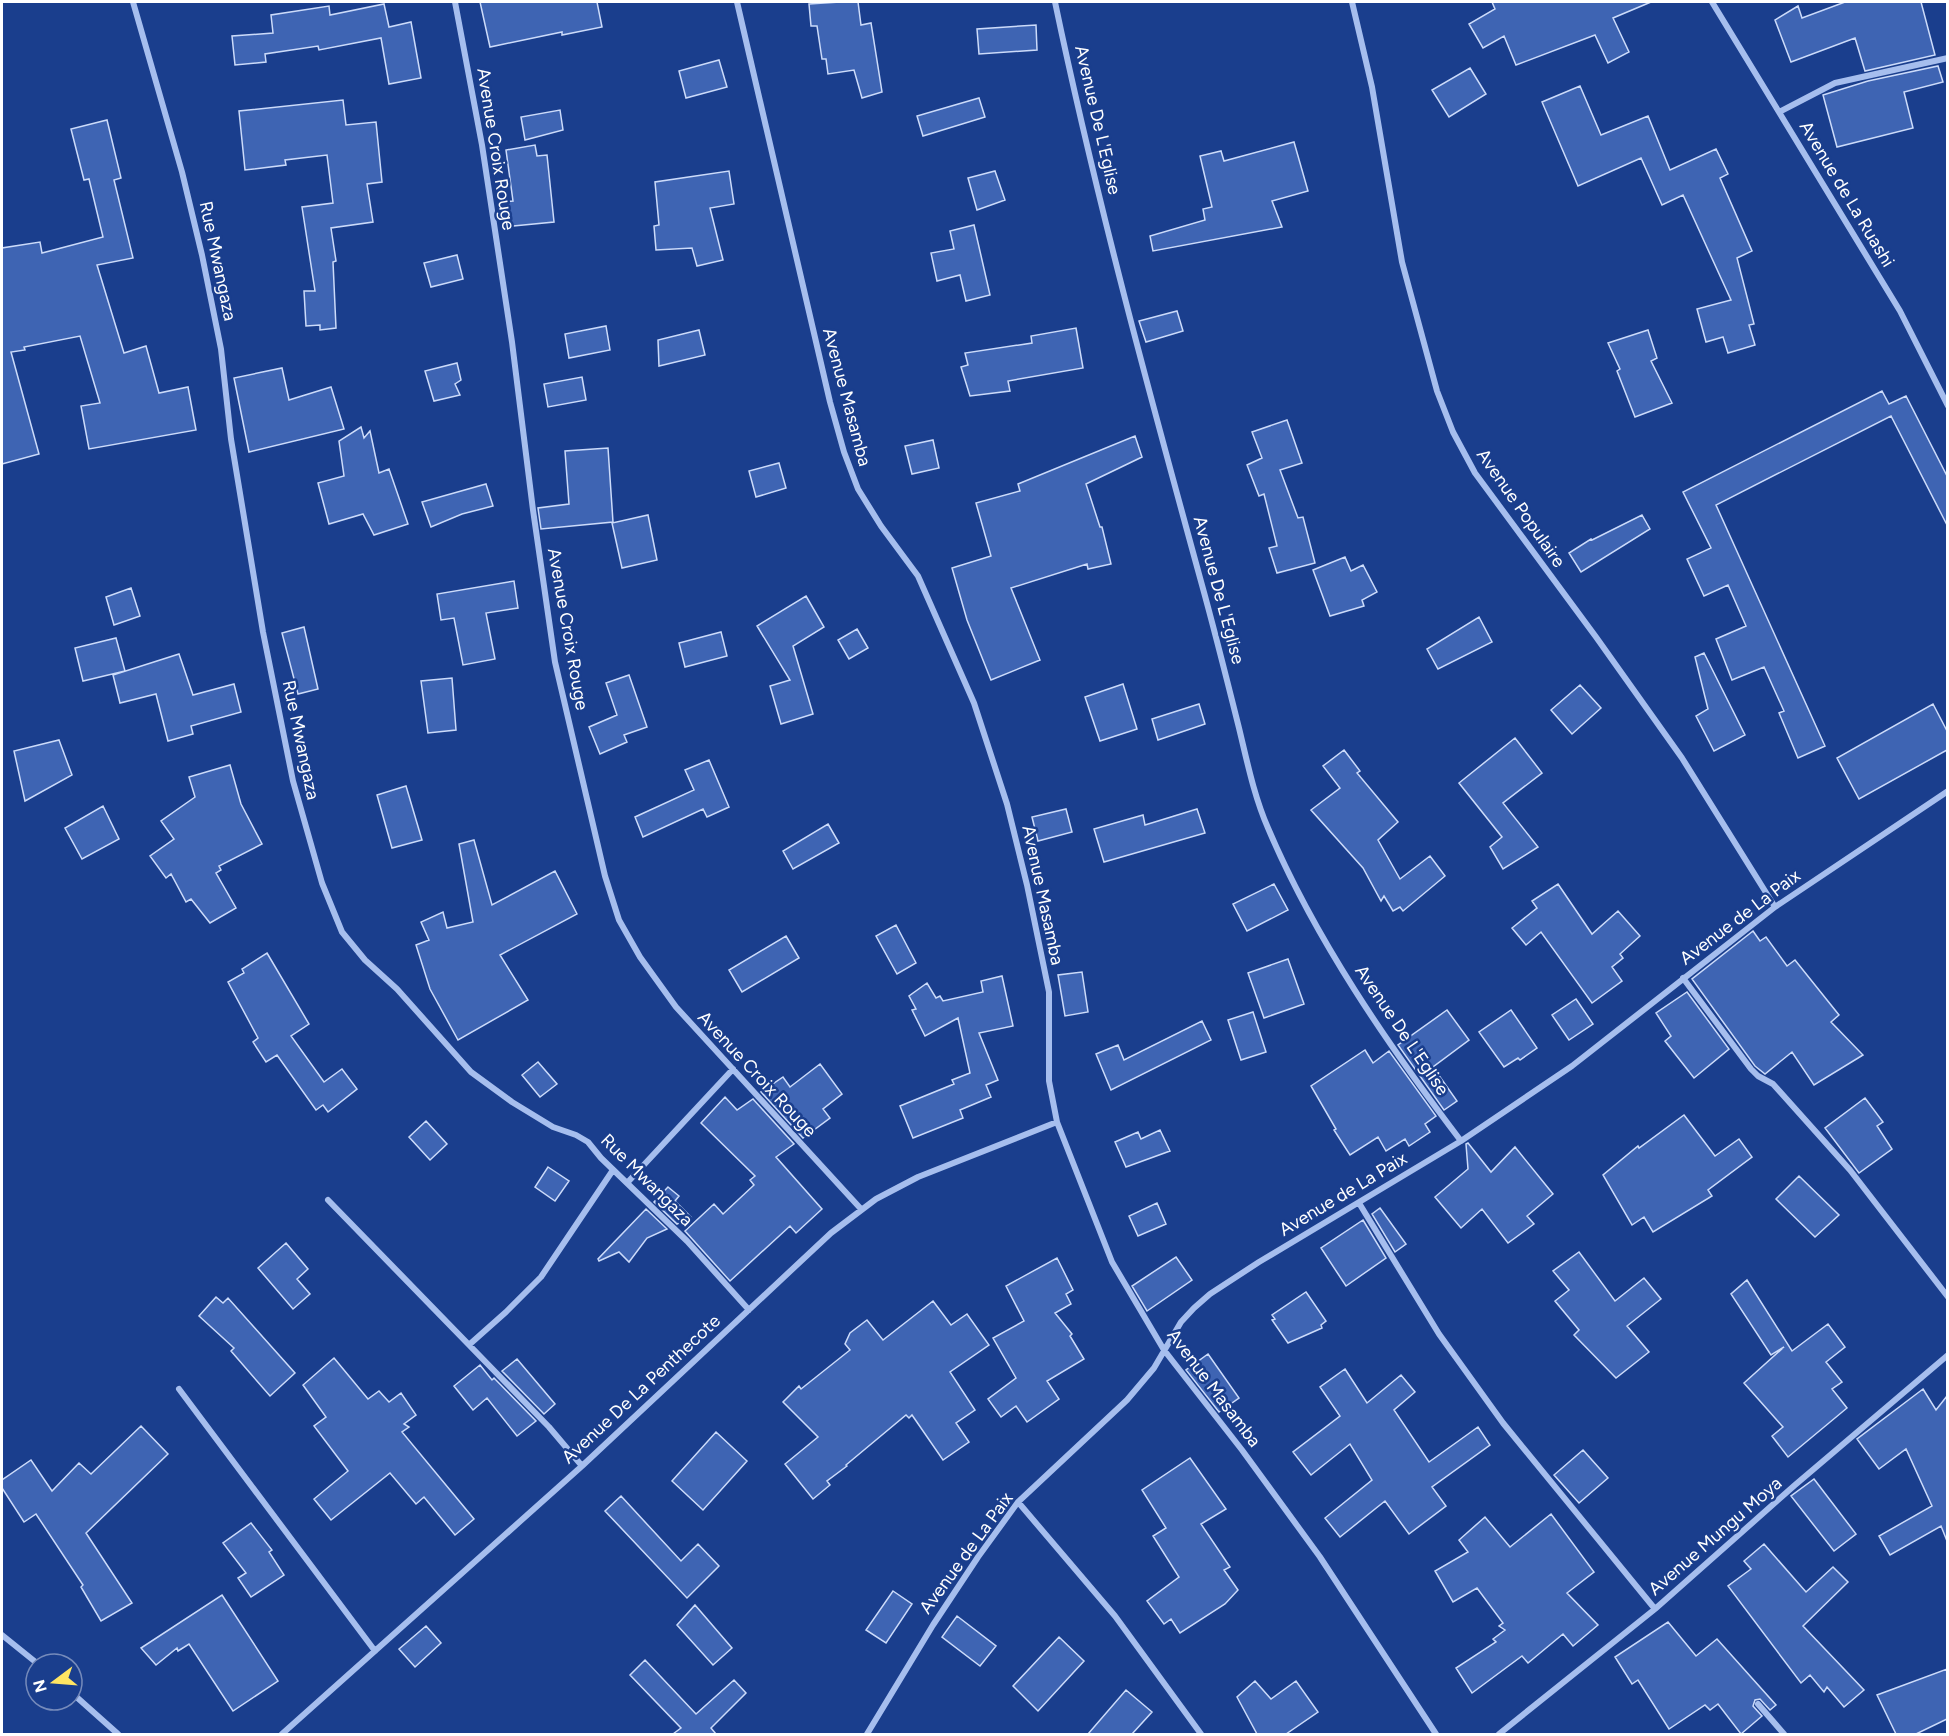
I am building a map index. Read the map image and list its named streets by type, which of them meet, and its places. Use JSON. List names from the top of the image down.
{
  "streets": {
    "street": [
      "Avenue De L'Eglise",
      "Avenue Croix Rouge",
      "Avenue de La Ruashi",
      "Rue Mwangaza",
      "Avenue Masamba",
      "Avenue Populaire",
      "Avenue de La Paix",
      "Avenue De La Penthecote",
      "Avenue Mungu Moya"
    ]
  },
  "crossings": [
    ["Avenue De L'Eglise", "Avenue de La Paix"],
    ["Avenue Croix Rouge", "Avenue De La Penthecote"],
    ["Rue Mwangaza", "Avenue De La Penthecote"],
    ["Avenue Masamba", "Avenue de La Paix"],
    ["Avenue Masamba", "Avenue De La Penthecote"],
    ["Avenue Populaire", "Avenue de La Paix"]
  ],
  "north": "left"
}
